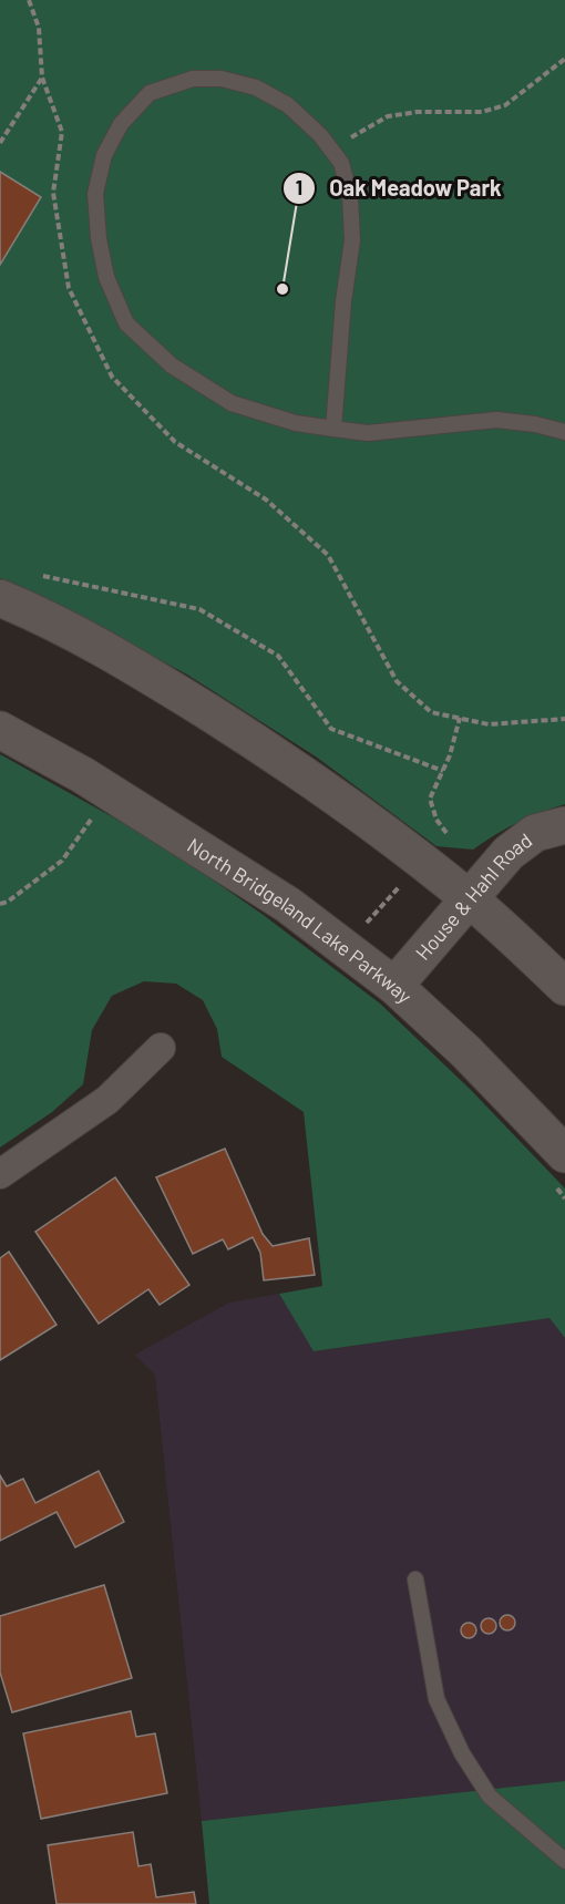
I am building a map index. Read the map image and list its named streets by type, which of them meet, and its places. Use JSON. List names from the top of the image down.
{
  "streets": {
    "main road": ["House & Hahl Road", "North Bridgeland Lake Parkway"]
  },
  "crossings": [
    ["House & Hahl Road", "North Bridgeland Lake Parkway"]
  ],
  "places": ["Oak Meadow Park"]
}
